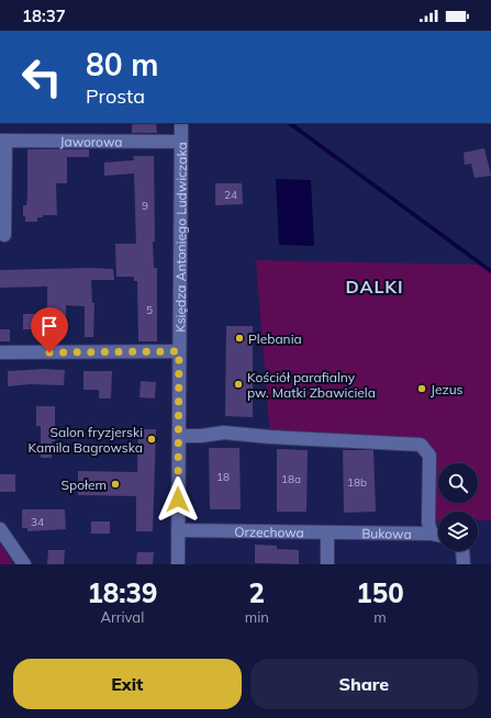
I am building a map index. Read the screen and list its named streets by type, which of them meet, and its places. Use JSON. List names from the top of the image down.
{
  "streets": {
    "street": [
      "Jaworowa",
      "Księdza Antoniego Ludwiczaka",
      "Orzechowa",
      "Bukowa"
    ]
  },
  "crossings": [
    ["Jaworowa", "Księdza Antoniego Ludwiczaka"],
    ["Księdza Antoniego Ludwiczaka", "Orzechowa"],
    ["Orzechowa", "Bukowa"]
  ],
  "districts": ["DALKI"],
  "places": [
    "Plebania",
    "Kościół parafialny pw. Matki Zbawiciela",
    "Jezus",
    "Salon fryzjerski Kamila Bagrowska",
    "Społem"
  ],
  "house_numbers": [
    "24",
    "9",
    "5",
    "18",
    "18a",
    "18b",
    "34"
  ],
  "page": {
    "status": "18:37",
    "turn": ["80 m", "Prosta"],
    "eta": [
      "18:39",
      "Arrival",
      "2",
      "min",
      "150",
      "m"
    ],
    "buttons": ["Exit", "Share"]
  }
}
